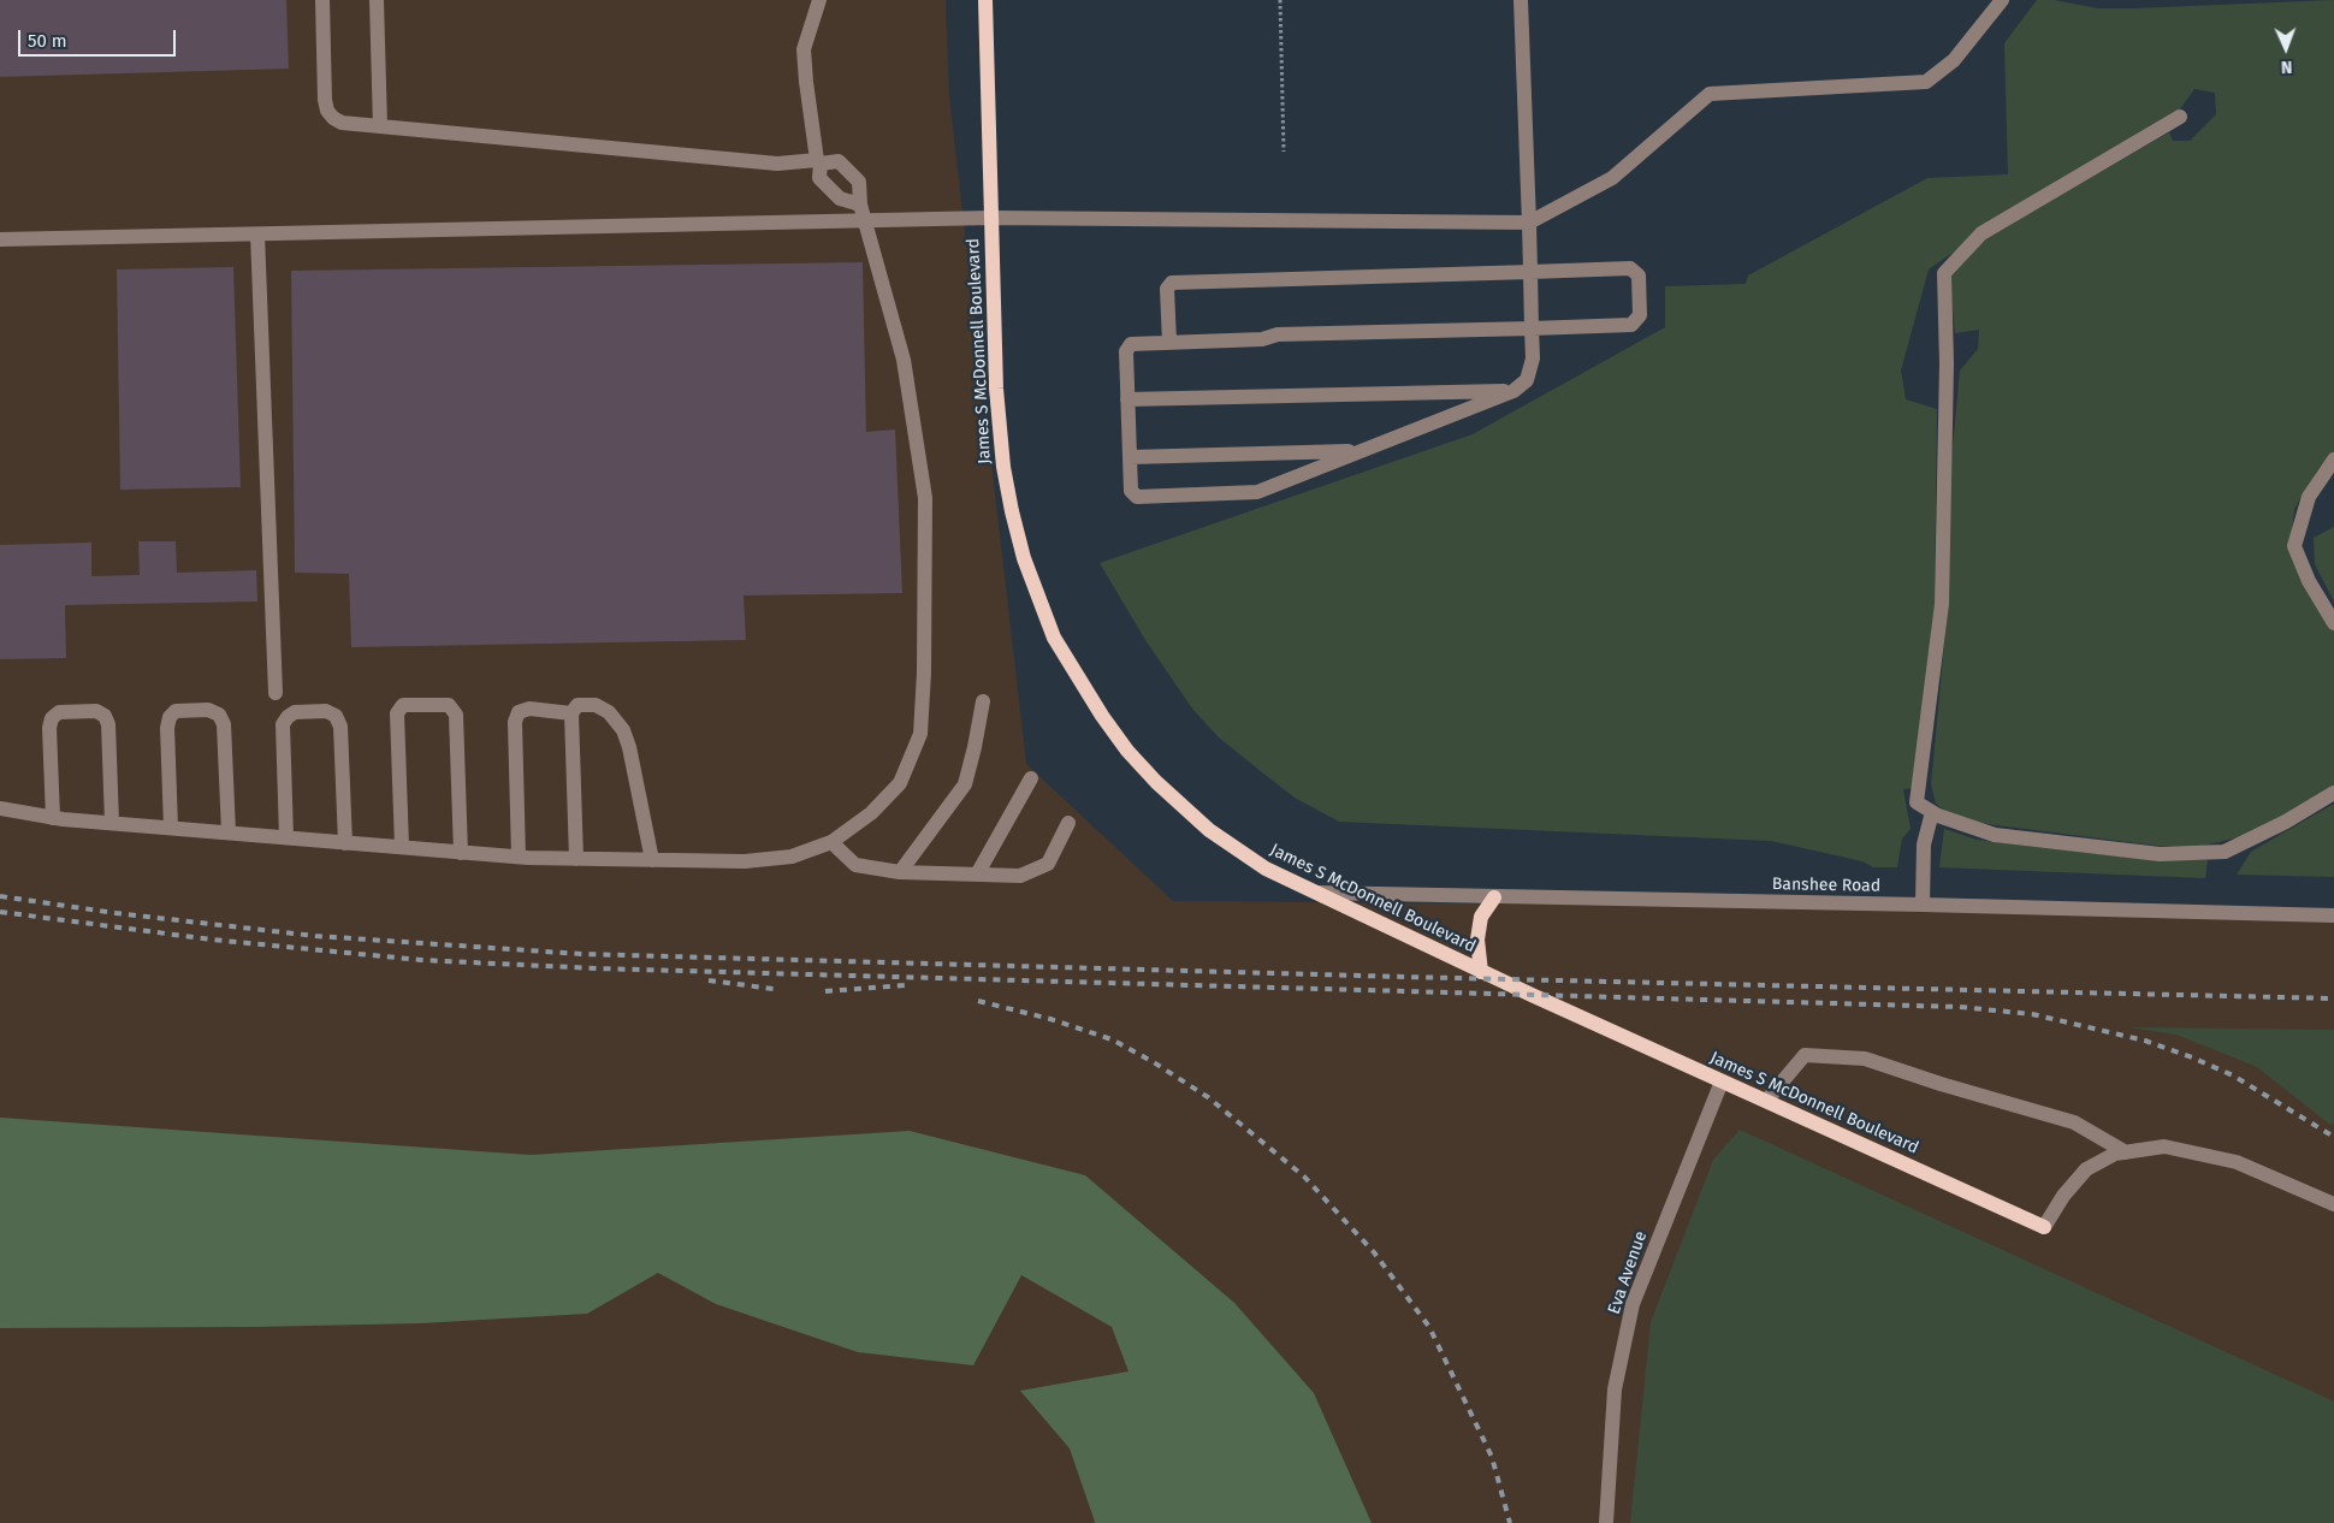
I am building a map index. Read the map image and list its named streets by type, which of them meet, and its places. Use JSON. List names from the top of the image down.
{
  "streets": {
    "main road": ["James S McDonnell Boulevard"],
    "street": ["Banshee Road", "Eva Avenue"]
  },
  "crossings": [
    ["James S McDonnell Boulevard", "Banshee Road"],
    ["James S McDonnell Boulevard", "Eva Avenue"]
  ],
  "scale_bar": "50 m",
  "north": "bottom"
}
